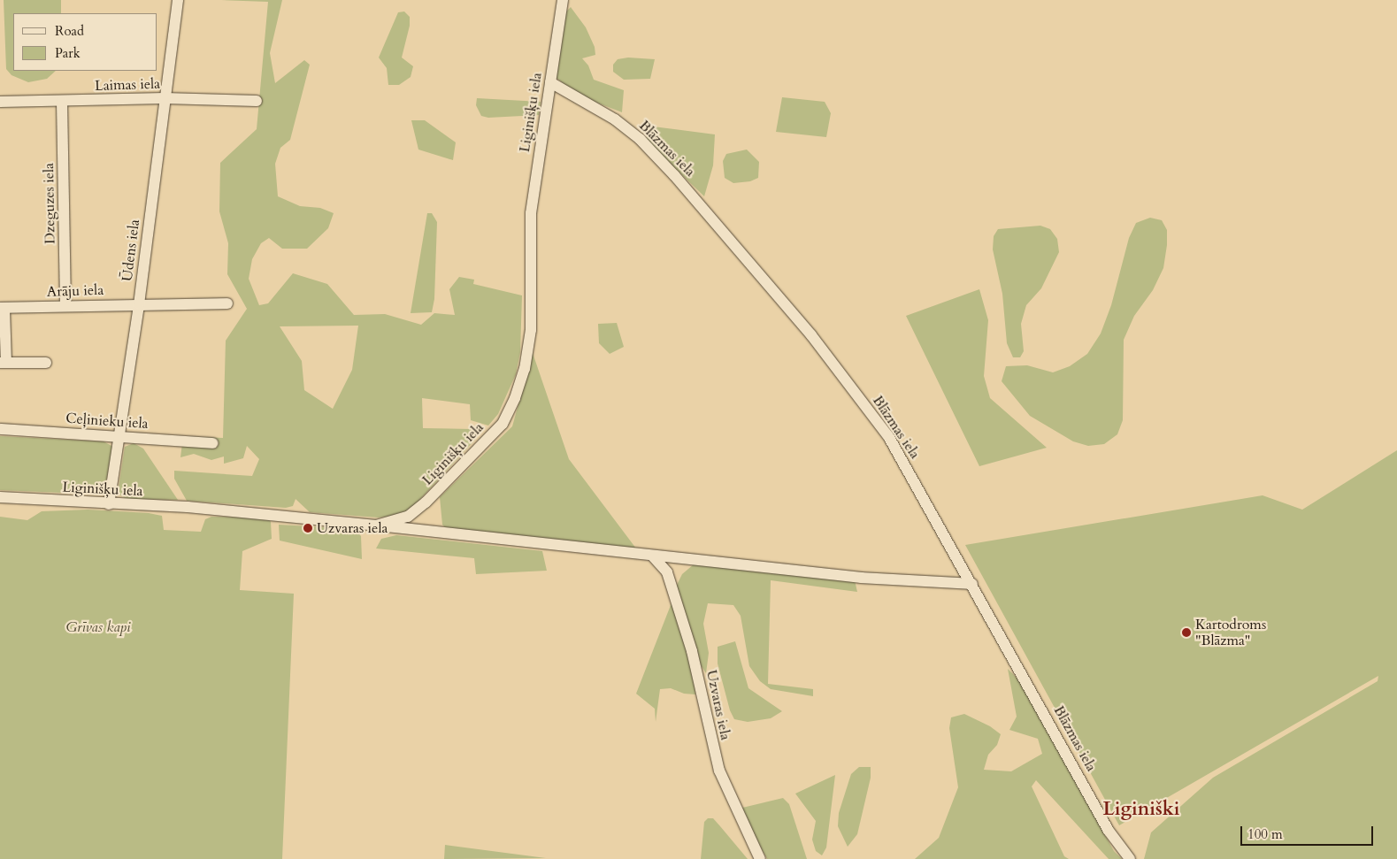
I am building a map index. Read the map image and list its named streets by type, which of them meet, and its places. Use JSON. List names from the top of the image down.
{
  "streets": {
    "street": [
      "Laimas iela",
      "Liginišķu iela",
      "Blāzmas iela",
      "Dzeguzes iela",
      "Ūdens iela",
      "Arāju iela",
      "Ceļinieku iela",
      "Uzvaras iela"
    ]
  },
  "crossings": [
    ["Laimas iela", "Dzeguzes iela"],
    ["Laimas iela", "Ūdens iela"],
    ["Liginišķu iela", "Blāzmas iela"],
    ["Liginišķu iela", "Ūdens iela"],
    ["Dzeguzes iela", "Arāju iela"],
    ["Ūdens iela", "Arāju iela"],
    ["Ūdens iela", "Ceļinieku iela"]
  ],
  "districts": ["Liginiški"],
  "parks": ["Grīvas kapi"],
  "places": ["Uzvaras iela", "Kartodroms \"Blāzma\""],
  "legend": ["Road", "Park"],
  "scale_bar": "100 m"
}
